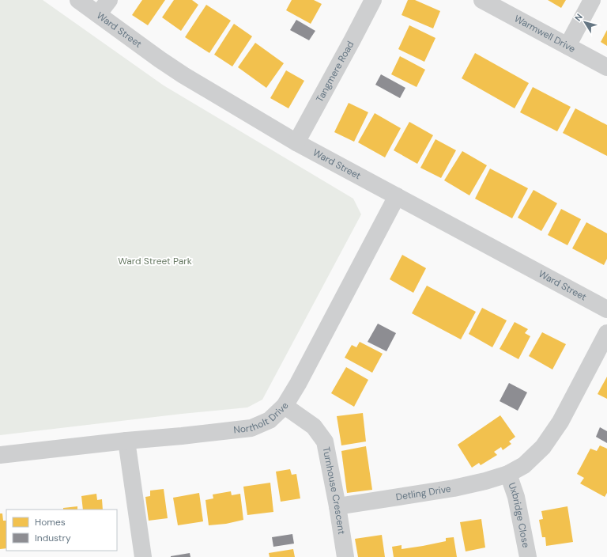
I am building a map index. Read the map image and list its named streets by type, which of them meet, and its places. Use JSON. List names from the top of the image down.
{
  "streets": {
    "street": [
      "Ward Street",
      "Warmwell Drive",
      "Tangmere Road",
      "Northolt Drive",
      "Turnhouse Crescent",
      "Detling Drive",
      "Uxbridge Close"
    ]
  },
  "crossings": [
    ["Ward Street", "Tangmere Road"],
    ["Ward Street", "Northolt Drive"],
    ["Northolt Drive", "Turnhouse Crescent"],
    ["Turnhouse Crescent", "Detling Drive"],
    ["Detling Drive", "Uxbridge Close"]
  ],
  "parks": ["Ward Street Park"],
  "legend": ["Homes", "Industry"],
  "north": "top left"
}
